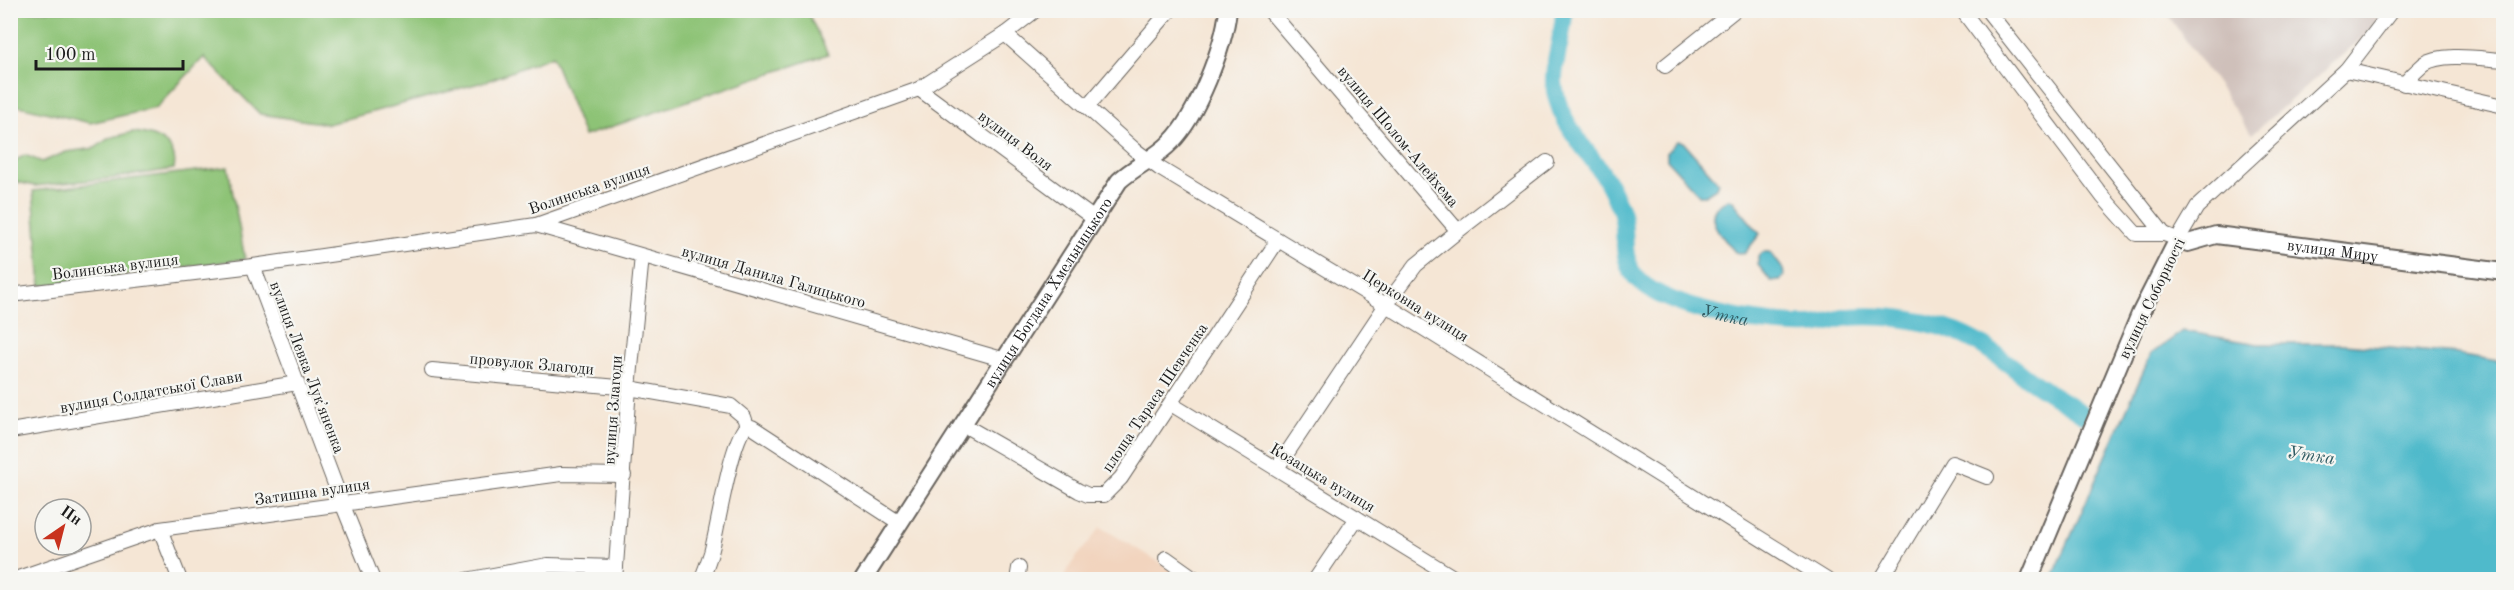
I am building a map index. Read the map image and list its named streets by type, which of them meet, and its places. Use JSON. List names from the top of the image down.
{
  "streets": {
    "main road": ["вулиця Миру", "вулиця Богдана Хмельницького", "вулиця Соборності"],
    "street": [
      "вулиця Шолом-Алейхема",
      "вулиця Воля",
      "Волинська вулиця",
      "вулиця Данила Галицького",
      "Церковна вулиця",
      "провулок Злагоди",
      "вулиця Левка Лукʼяненка",
      "вулиця Солдатської Слави",
      "площа Тараса Шевченка",
      "вулиця Злагоди",
      "Козацька вулиця",
      "Затишна вулиця"
    ]
  },
  "crossings": [
    ["вулиця Шолом-Алейхема", "Церковна вулиця"],
    ["вулиця Шолом-Алейхема", "Козацька вулиця"],
    ["вулиця Воля", "Волинська вулиця"],
    ["вулиця Воля", "вулиця Богдана Хмельницького"],
    ["Волинська вулиця", "вулиця Данила Галицького"],
    ["Волинська вулиця", "Церковна вулиця"],
    ["Волинська вулиця", "вулиця Левка Лукʼяненка"],
    ["вулиця Миру", "вулиця Соборності"],
    ["вулиця Данила Галицького", "вулиця Богдана Хмельницького"],
    ["вулиця Данила Галицького", "вулиця Злагоди"],
    ["вулиця Богдана Хмельницького", "Церковна вулиця"],
    ["вулиця Богдана Хмельницького", "провулок Злагоди"],
    ["вулиця Богдана Хмельницького", "площа Тараса Шевченка"],
    ["Церковна вулиця", "площа Тараса Шевченка"],
    ["провулок Злагоди", "вулиця Злагоди"],
    ["вулиця Левка Лукʼяненка", "вулиця Солдатської Слави"],
    ["вулиця Левка Лукʼяненка", "Затишна вулиця"],
    ["площа Тараса Шевченка", "Козацька вулиця"],
    ["вулиця Злагоди", "Затишна вулиця"]
  ],
  "water": ["Утка"],
  "scale_bar": "100 m",
  "north": "top right"
}
